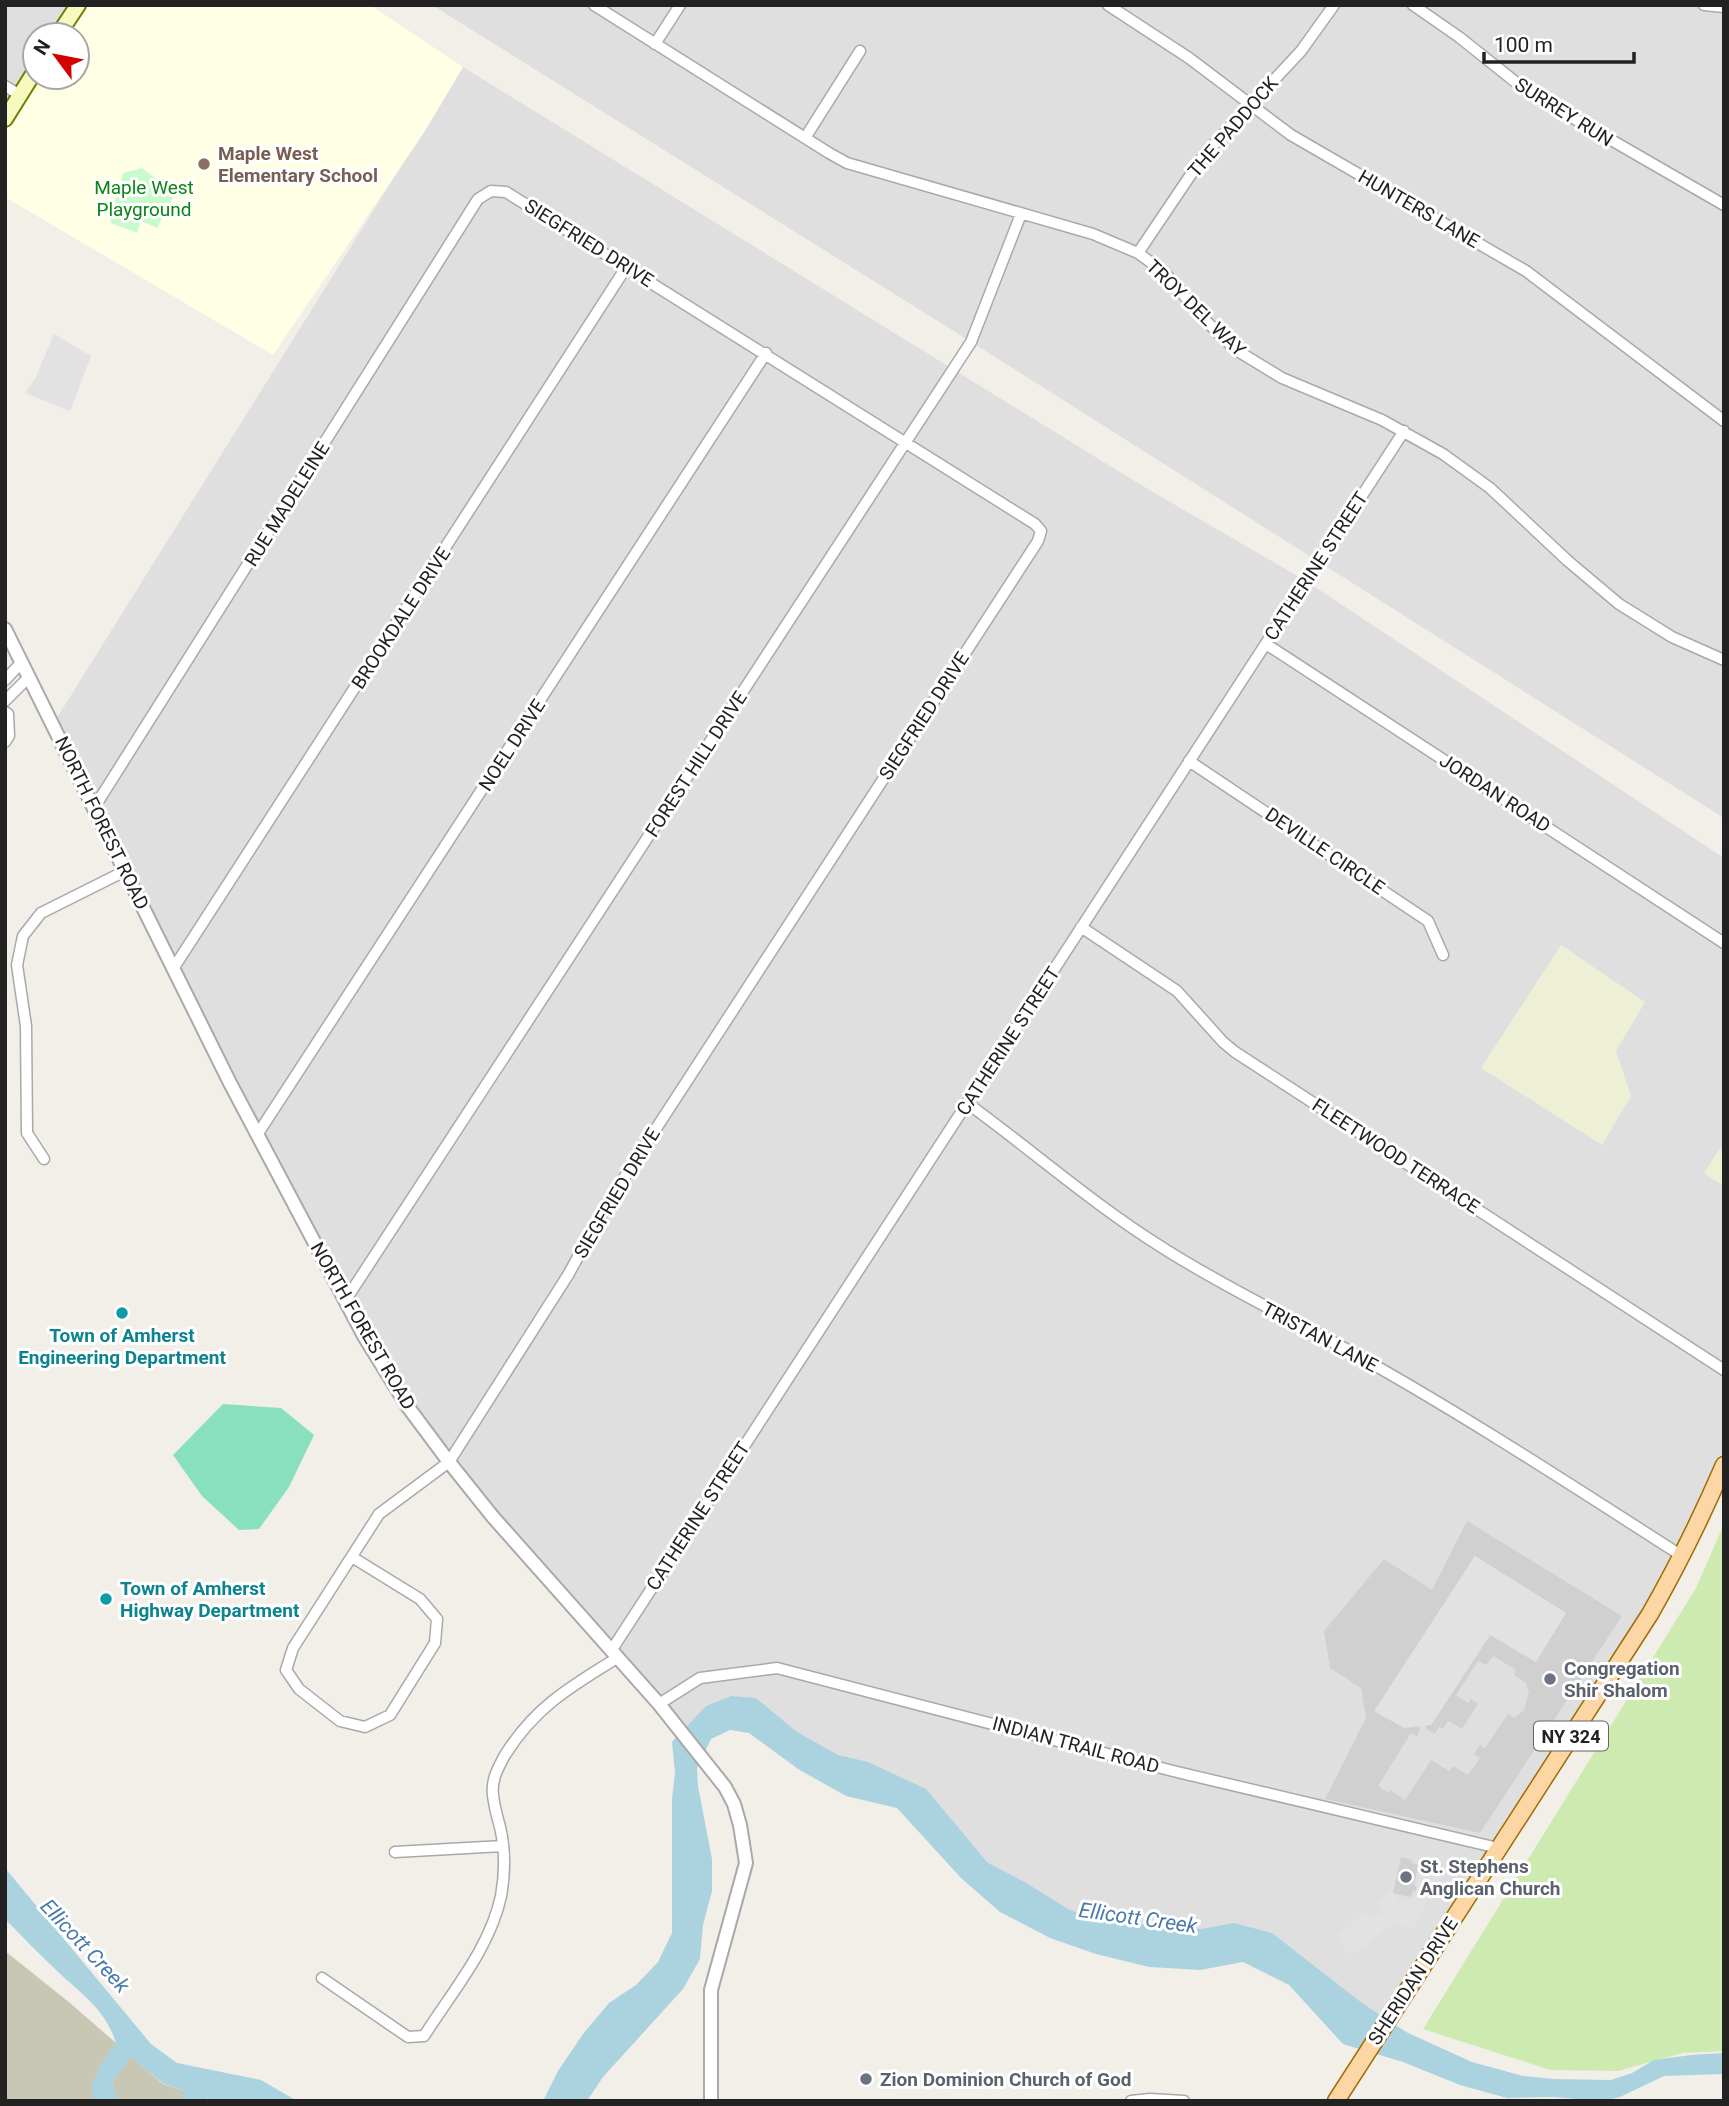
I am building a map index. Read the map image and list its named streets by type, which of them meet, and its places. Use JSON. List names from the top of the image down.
{
  "streets": {
    "main road": ["NY 324", "SHERIDAN DRIVE"],
    "street": [
      "SURREY RUN",
      "THE PADDOCK",
      "HUNTERS LANE",
      "SIEGFRIED DRIVE",
      "TROY DEL WAY",
      "RUE MADELEINE",
      "CATHERINE STREET",
      "BROOKDALE DRIVE",
      "NOEL DRIVE",
      "FOREST HILL DRIVE",
      "JORDAN ROAD",
      "NORTH FOREST ROAD",
      "DEVILLE CIRCLE",
      "FLEETWOOD TERRACE",
      "TRISTAN LANE",
      "INDIAN TRAIL ROAD"
    ]
  },
  "crossings": [
    ["THE PADDOCK", "HUNTERS LANE"],
    ["THE PADDOCK", "TROY DEL WAY"],
    ["SIEGFRIED DRIVE", "RUE MADELEINE"],
    ["SIEGFRIED DRIVE", "BROOKDALE DRIVE"],
    ["SIEGFRIED DRIVE", "NOEL DRIVE"],
    ["SIEGFRIED DRIVE", "FOREST HILL DRIVE"],
    ["SIEGFRIED DRIVE", "NORTH FOREST ROAD"],
    ["TROY DEL WAY", "CATHERINE STREET"],
    ["TROY DEL WAY", "FOREST HILL DRIVE"],
    ["RUE MADELEINE", "NORTH FOREST ROAD"],
    ["CATHERINE STREET", "JORDAN ROAD"],
    ["CATHERINE STREET", "NORTH FOREST ROAD"],
    ["CATHERINE STREET", "DEVILLE CIRCLE"],
    ["CATHERINE STREET", "FLEETWOOD TERRACE"],
    ["CATHERINE STREET", "TRISTAN LANE"],
    ["BROOKDALE DRIVE", "NORTH FOREST ROAD"],
    ["NOEL DRIVE", "NORTH FOREST ROAD"],
    ["FOREST HILL DRIVE", "NORTH FOREST ROAD"],
    ["NORTH FOREST ROAD", "INDIAN TRAIL ROAD"],
    ["TRISTAN LANE", "SHERIDAN DRIVE"],
    ["INDIAN TRAIL ROAD", "SHERIDAN DRIVE"]
  ],
  "water": ["Ellicott Creek"],
  "parks": ["Maple West Playground"],
  "places": [
    "Maple West Elementary School",
    "Town of Amherst Engineering Department",
    "Town of Amherst Highway Department",
    "Congregation Shir Shalom",
    "St. Stephens Anglican Church",
    "Zion Dominion Church of God"
  ],
  "scale_bar": "100 m",
  "north": "top left"
}
